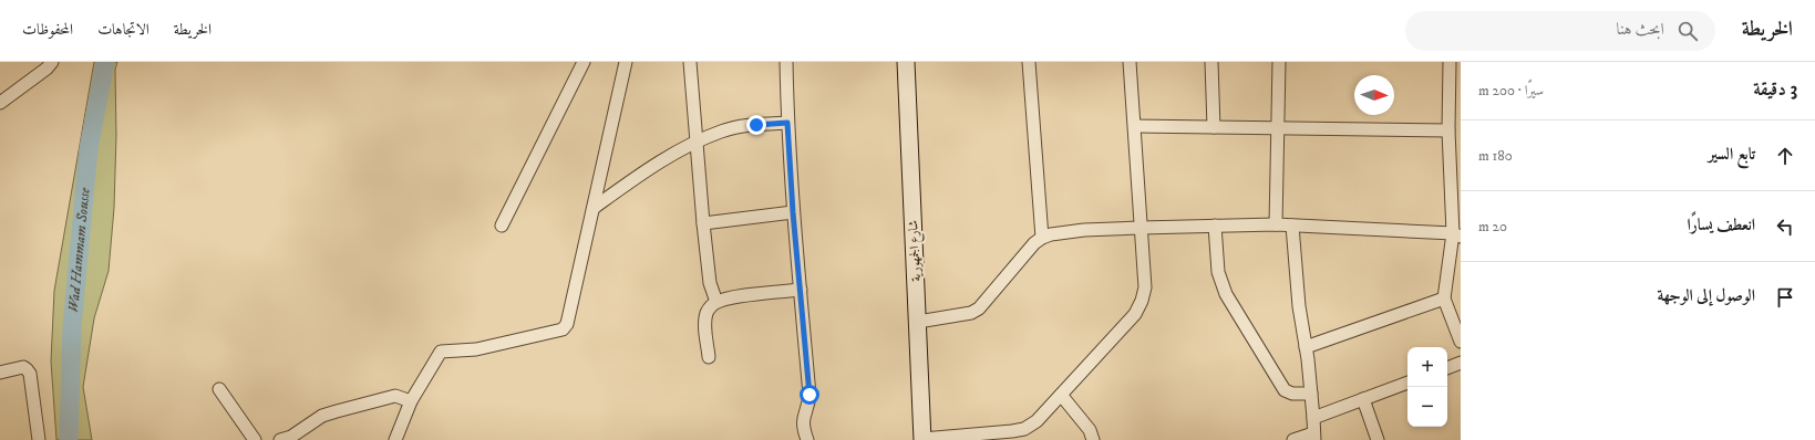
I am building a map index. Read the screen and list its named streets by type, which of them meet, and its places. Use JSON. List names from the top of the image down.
{
  "streets": {
    "main road": ["شارع الجمهورية"]
  },
  "water": ["Wad Hammam Sousse"],
  "north": "right",
  "page": {
    "header": "الخريطة",
    "search": "ابحث هنا",
    "nav": ["الخريطة", "الاتجاهات", "المحفوظات"],
    "heading": ["3 دقيقة", "سيرًا · 200 m"],
    "list": [
      ["تابع السير", "180 m"],
      ["انعطف يسارًا", "20 m"],
      "الوصول إلى الوجهة"
    ],
    "map_buttons": ["+", "−"]
  }
}
